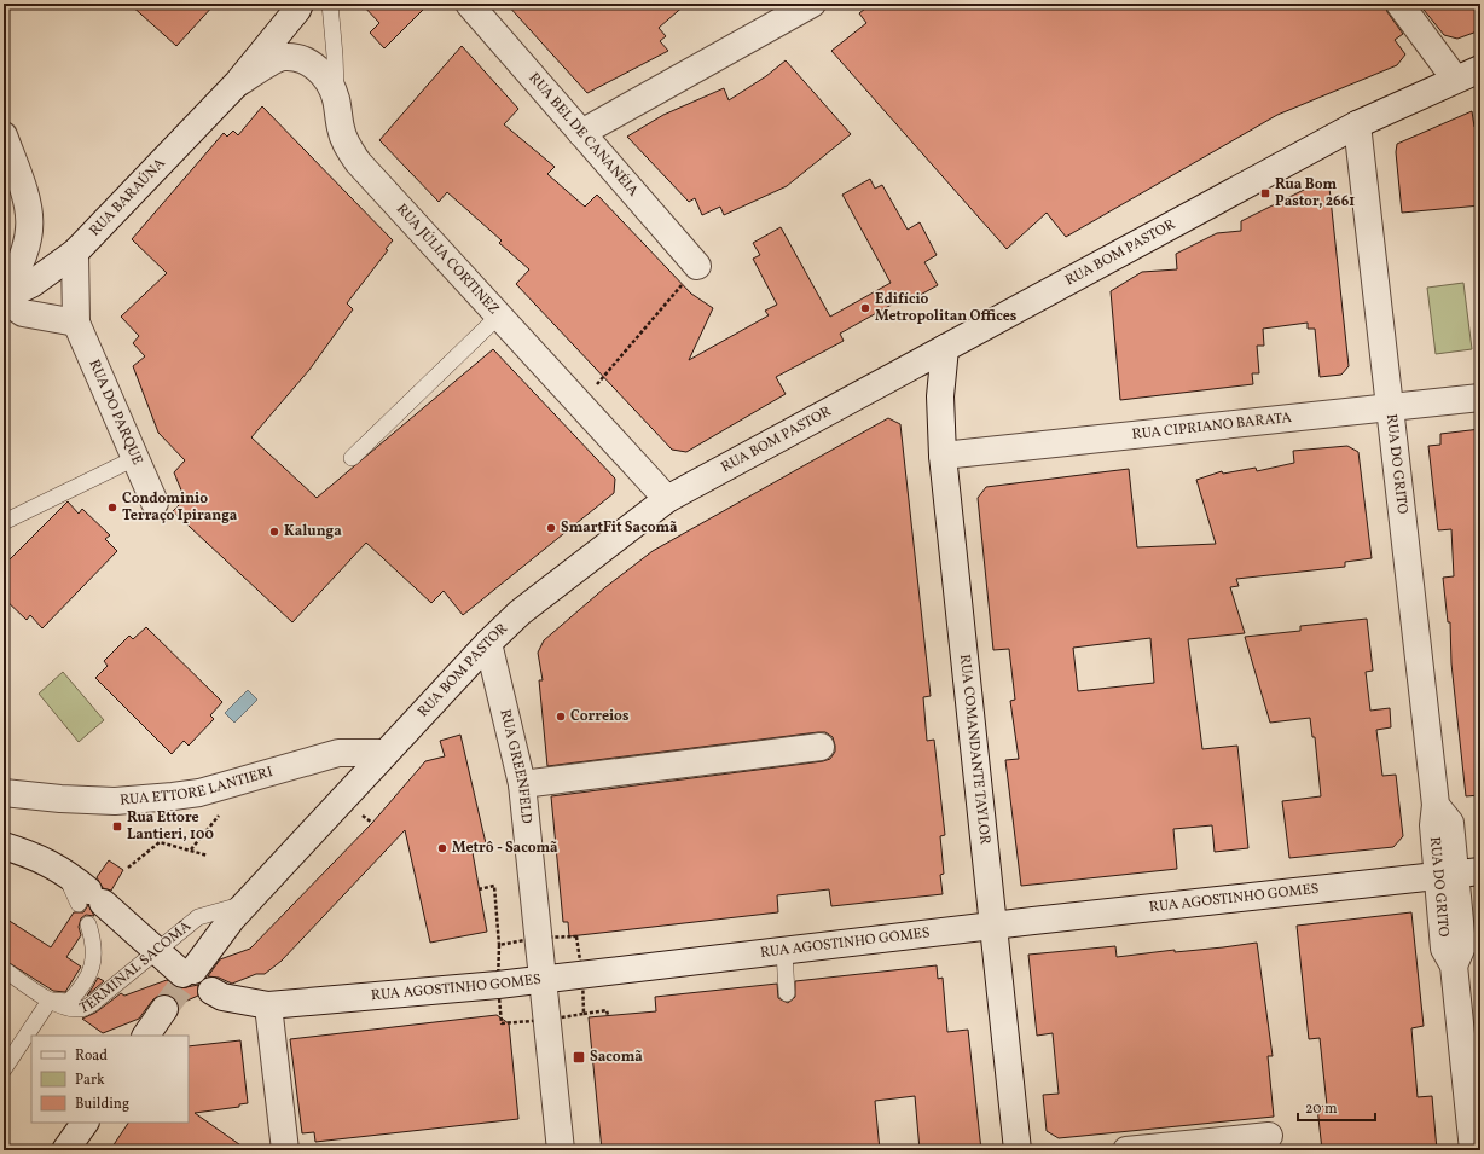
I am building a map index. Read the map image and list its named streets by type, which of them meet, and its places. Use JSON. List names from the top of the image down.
{
  "streets": {
    "street": [
      "RUA BEL DE CANANÉIA",
      "RUA BARAÚNA",
      "RUA BOM PASTOR",
      "RUA JÚLIA CORTINEZ",
      "RUA DO PARQUE",
      "RUA CIPRIANO BARATA",
      "RUA DO GRITO",
      "RUA COMANDANTE TAYLOR",
      "RUA GREENFELD",
      "RUA ETTORE LANTIERI",
      "RUA AGOSTINHO GOMES"
    ],
    "lane": ["TERMINAL SACOMÃ"]
  },
  "crossings": [
    ["RUA BARAÚNA", "RUA JÚLIA CORTINEZ"],
    ["RUA BARAÚNA", "RUA DO PARQUE"],
    ["RUA BOM PASTOR", "RUA JÚLIA CORTINEZ"],
    ["RUA BOM PASTOR", "RUA DO GRITO"],
    ["RUA BOM PASTOR", "RUA COMANDANTE TAYLOR"],
    ["RUA BOM PASTOR", "RUA GREENFELD"],
    ["RUA BOM PASTOR", "RUA ETTORE LANTIERI"],
    ["RUA BOM PASTOR", "TERMINAL SACOMÃ"],
    ["RUA CIPRIANO BARATA", "RUA DO GRITO"],
    ["RUA CIPRIANO BARATA", "RUA COMANDANTE TAYLOR"],
    ["RUA DO GRITO", "RUA AGOSTINHO GOMES"],
    ["RUA COMANDANTE TAYLOR", "RUA AGOSTINHO GOMES"],
    ["RUA GREENFELD", "RUA AGOSTINHO GOMES"]
  ],
  "places": {
    "transit": ["Rua Bom Pastor, 2661", "Rua Ettore Lantieri, 100", "Sacomã"],
    "other": [
      "Edifício Metropolitan Offices",
      "Condominio Terraço Ipiranga",
      "SmartFit Sacomã",
      "Kalunga",
      "Correios",
      "Metrô - Sacomã"
    ]
  },
  "legend": ["Road", "Park", "Building"],
  "scale_bar": "20 m"
}
